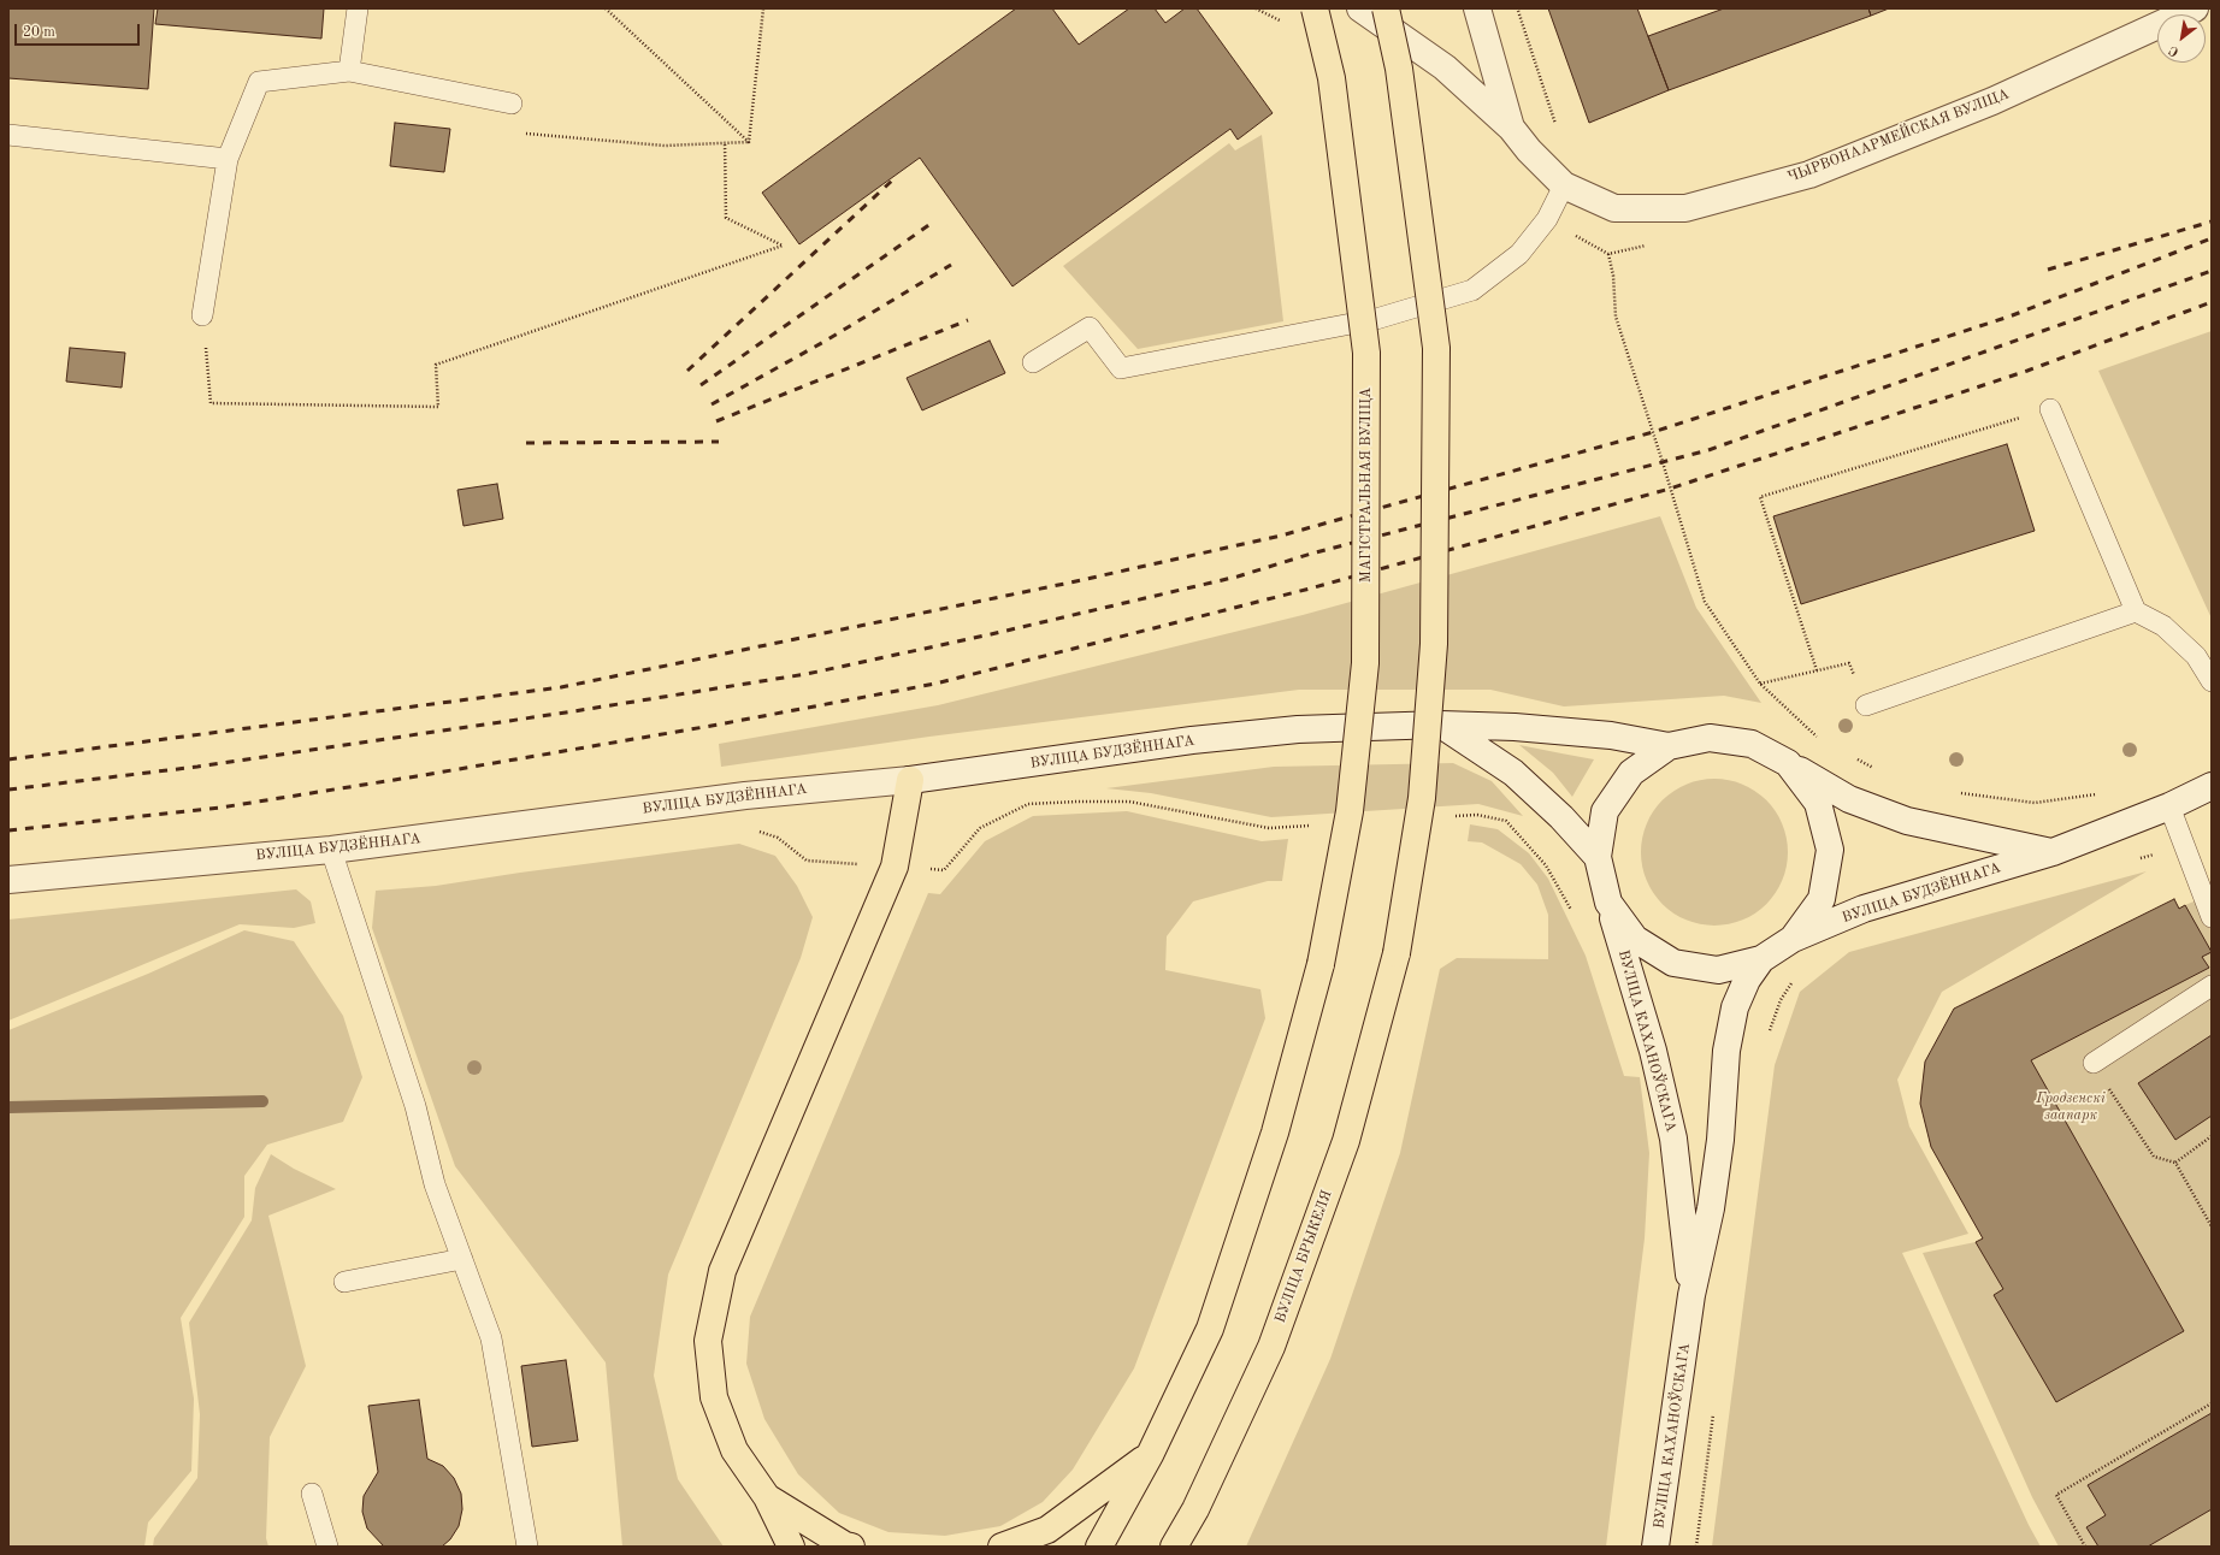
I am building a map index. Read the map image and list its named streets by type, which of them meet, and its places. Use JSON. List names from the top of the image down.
{
  "streets": {
    "main road": ["МАГІСТРАЛЬНАЯ ВУЛІЦА", "ВУЛІЦА БРЫКЕЛЯ"],
    "street": ["ЧЫРВОНААРМЕЙСКАЯ ВУЛІЦА", "ВУЛІЦА БУДЗЁННАГА", "ВУЛІЦА КАХАНОЎСКАГА"]
  },
  "parks": ["Гродзенскі заапарк"],
  "scale_bar": "20 m",
  "north": "bottom left"
}
